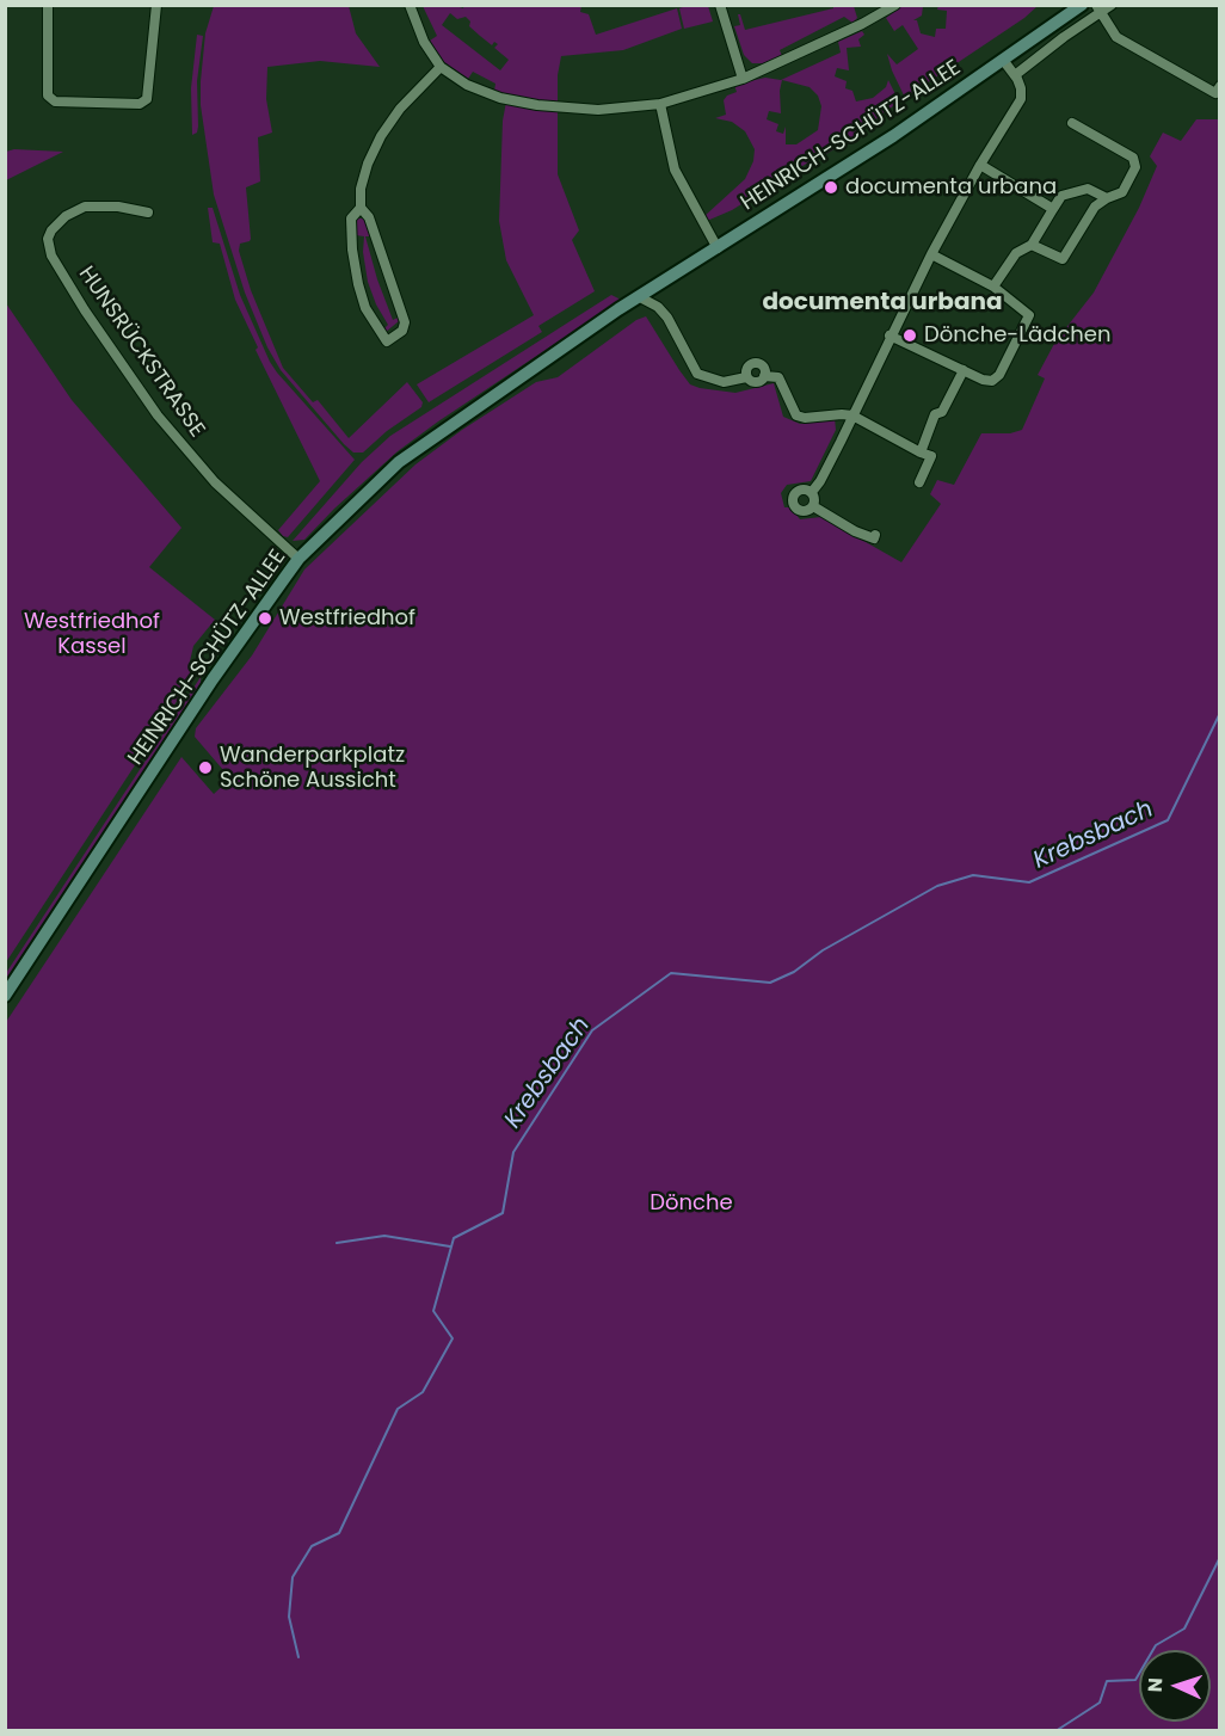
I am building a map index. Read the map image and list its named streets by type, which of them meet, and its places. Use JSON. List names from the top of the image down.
{
  "streets": {
    "main road": ["HEINRICH-SCHÜTZ-ALLEE"],
    "street": ["HUNSRÜCKSTRASSE"]
  },
  "crossings": [
    ["HEINRICH-SCHÜTZ-ALLEE", "HUNSRÜCKSTRASSE"]
  ],
  "districts": ["documenta urbana"],
  "water": ["Krebsbach"],
  "parks": ["Westfriedhof Kassel", "Dönche"],
  "places": [
    "documenta urbana",
    "Dönche-Lädchen",
    "Westfriedhof",
    "Wanderparkplatz Schöne Aussicht"
  ],
  "north": "left"
}
